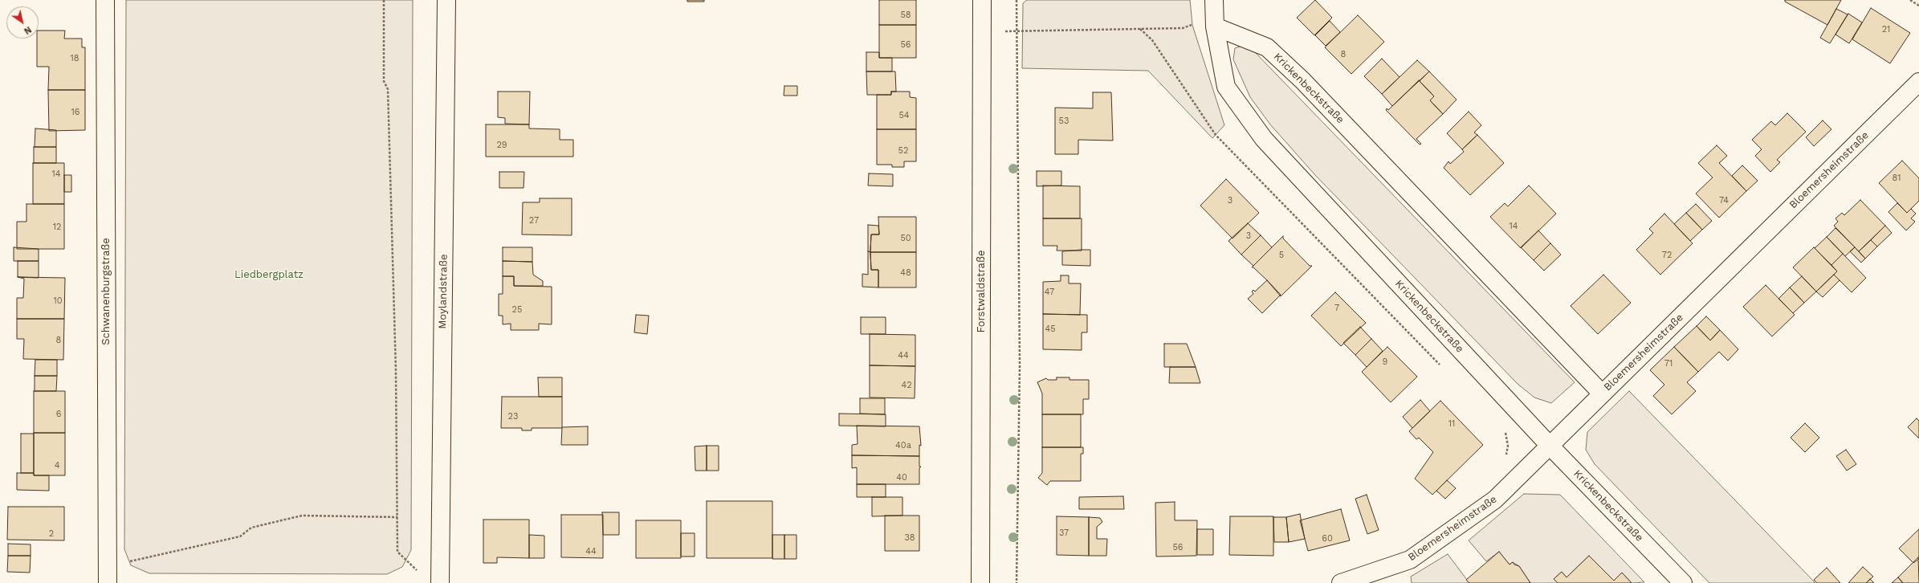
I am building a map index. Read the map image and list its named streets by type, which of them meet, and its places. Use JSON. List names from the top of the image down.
{
  "streets": {
    "street": [
      "Krickenbeckstraße",
      "Bloemersheimstraße",
      "Schwanenburgstraße",
      "Moylandstraße",
      "Forstwaldstraße"
    ]
  },
  "crossings": [
    ["Krickenbeckstraße", "Bloemersheimstraße"]
  ],
  "parks": ["Liedbergplatz"],
  "house_numbers": [
    "58",
    "21",
    "56",
    "8",
    "18",
    "16",
    "54",
    "53",
    "29",
    "52",
    "14",
    "81",
    "3",
    "74",
    "27",
    "14",
    "12",
    "3",
    "50",
    "5",
    "72",
    "48",
    "47",
    "10",
    "7",
    "25",
    "45",
    "8",
    "44",
    "9",
    "71",
    "42",
    "6",
    "23",
    "11",
    "40a",
    "4",
    "40",
    "37",
    "2",
    "38",
    "60",
    "56",
    "44"
  ],
  "north": "bottom right"
}
